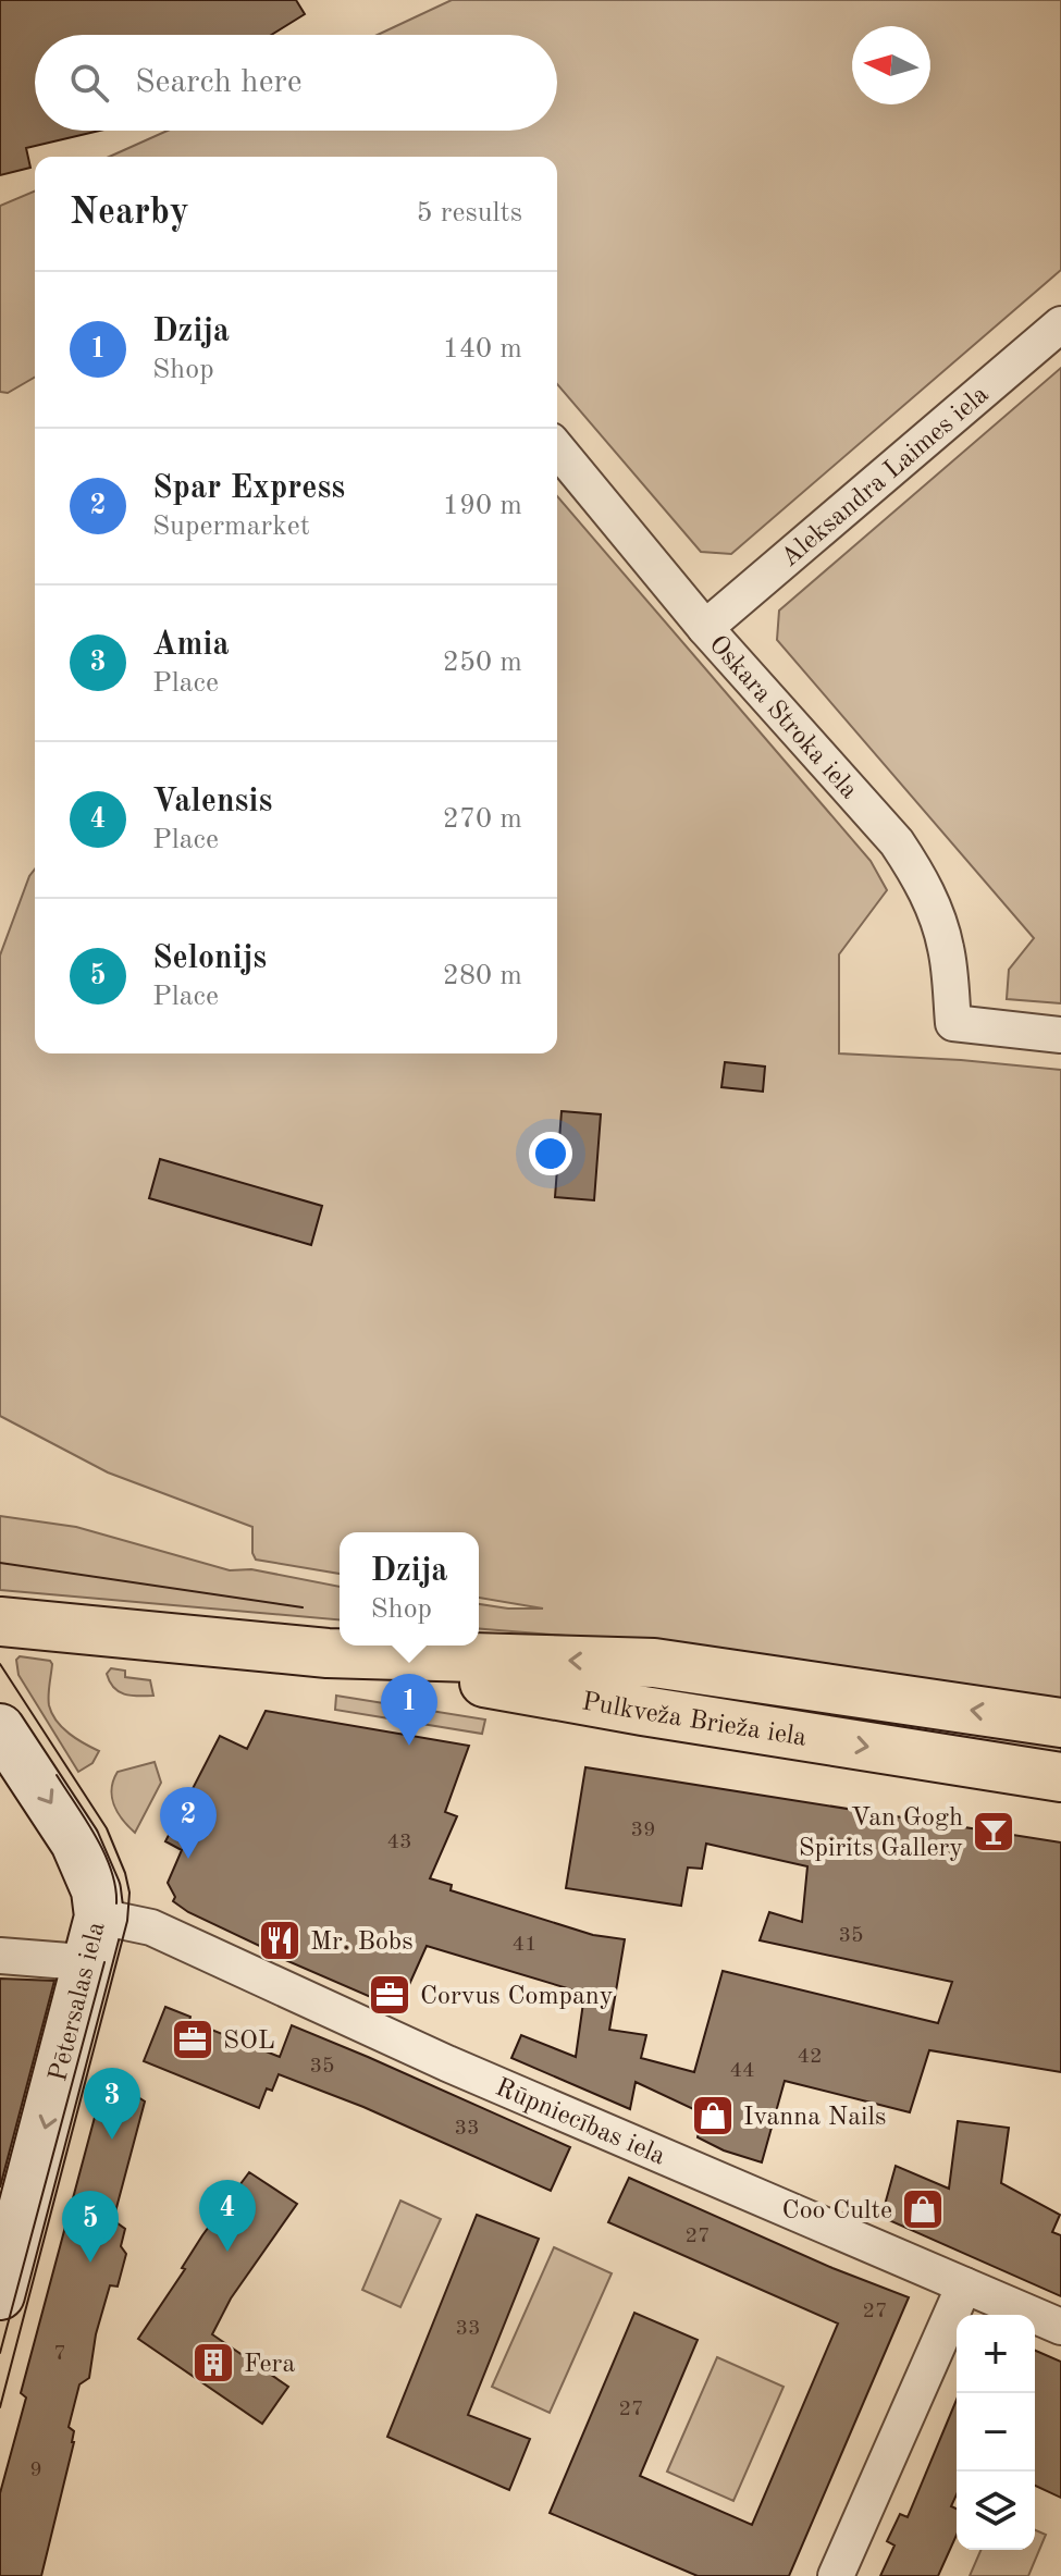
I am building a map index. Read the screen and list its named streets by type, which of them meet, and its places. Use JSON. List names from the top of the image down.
{
  "streets": {
    "main road": ["Pulkveža Brieža iela"],
    "street": [
      "Aleksandra Laimes iela",
      "Oskara Stroka iela",
      "Pētersalas iela",
      "Rūpniecības iela"
    ]
  },
  "crossings": [
    ["Aleksandra Laimes iela", "Oskara Stroka iela"],
    ["Pētersalas iela", "Rūpniecības iela"]
  ],
  "one_way": ["Pētersalas iela"],
  "places": {
    "bar": ["Van Gogh Spirits Gallery"],
    "restaurant": ["Mr. Bobs"],
    "office": ["Corvus Company", "SOL"],
    "shop": ["Ivanna Nails", "Coo Culte"],
    "building": ["Fera"]
  },
  "house_numbers": [
    "39",
    "43",
    "35",
    "41",
    "42",
    "35",
    "44",
    "33",
    "27",
    "27",
    "33",
    "7",
    "27",
    "9"
  ],
  "north": "left",
  "page": {
    "search": "Search here",
    "heading": ["Nearby", "5 results"],
    "list": [
      {
        "mark": "1",
        "name": "Dzija",
        "note": "Shop",
        "value": "140 m"
      },
      {
        "mark": "2",
        "name": "Spar Express",
        "note": "Supermarket",
        "value": "190 m"
      },
      {
        "mark": "3",
        "name": "Amia",
        "note": "Place",
        "value": "250 m"
      },
      {
        "mark": "4",
        "name": "Valensis",
        "note": "Place",
        "value": "270 m"
      },
      {
        "mark": "5",
        "name": "Selonijs",
        "note": "Place",
        "value": "280 m"
      }
    ],
    "popup": ["Dzija", "Shop"],
    "pins": [
      "1",
      "2",
      "3",
      "4",
      "5"
    ],
    "map_buttons": ["+", "−"]
  }
}
